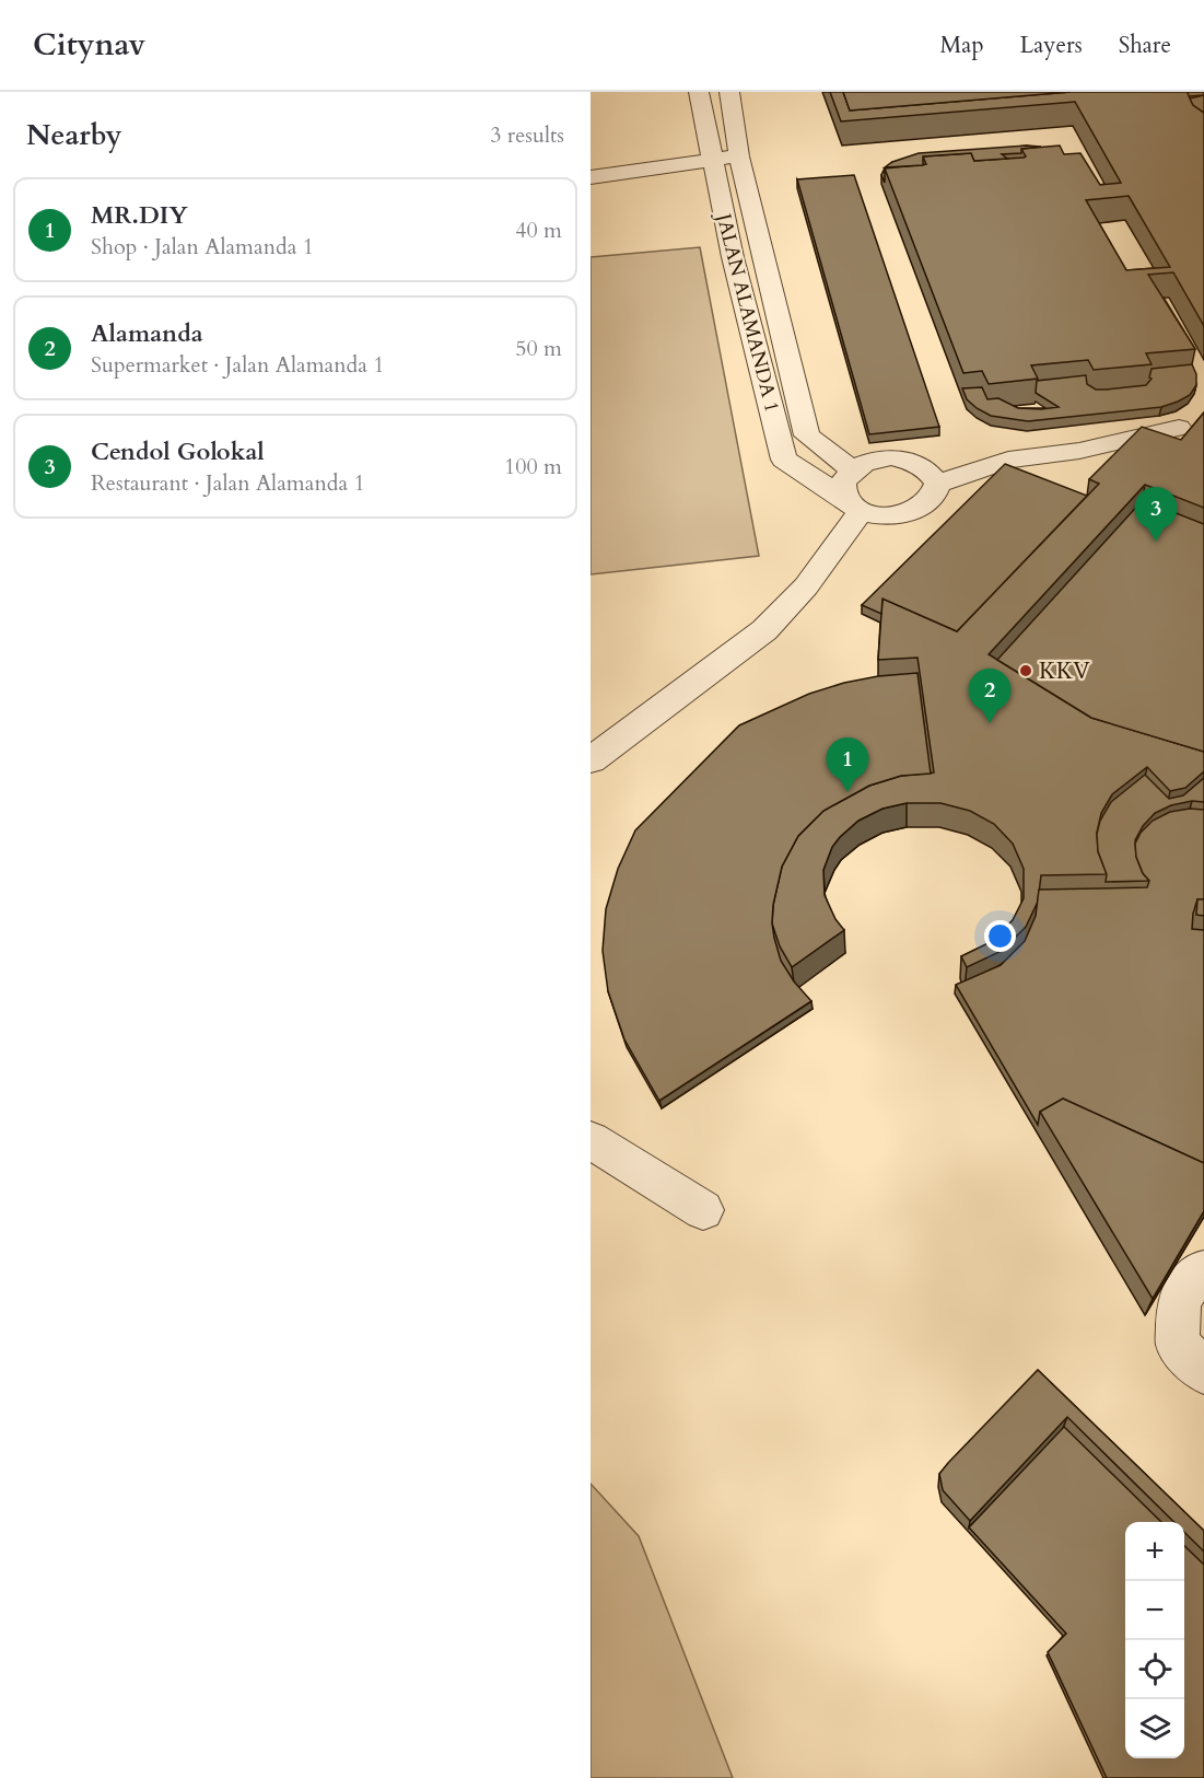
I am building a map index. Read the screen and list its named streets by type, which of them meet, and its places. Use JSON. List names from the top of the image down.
{
  "streets": {
    "street": ["JALAN ALAMANDA 1"]
  },
  "places": ["KKV"],
  "page": {
    "header": "Citynav",
    "nav": ["Map", "Layers", "Share"],
    "heading": ["Nearby", "3 results"],
    "list": [
      {
        "mark": "1",
        "name": "MR.DIY",
        "note": "Shop · Jalan Alamanda 1",
        "value": "40 m"
      },
      {
        "mark": "2",
        "name": "Alamanda",
        "note": "Supermarket · Jalan Alamanda 1",
        "value": "50 m"
      },
      {
        "mark": "3",
        "name": "Cendol Golokal",
        "note": "Restaurant · Jalan Alamanda 1",
        "value": "100 m"
      }
    ],
    "pins": ["3", "2", "1"],
    "map_buttons": ["+", "−"]
  }
}
